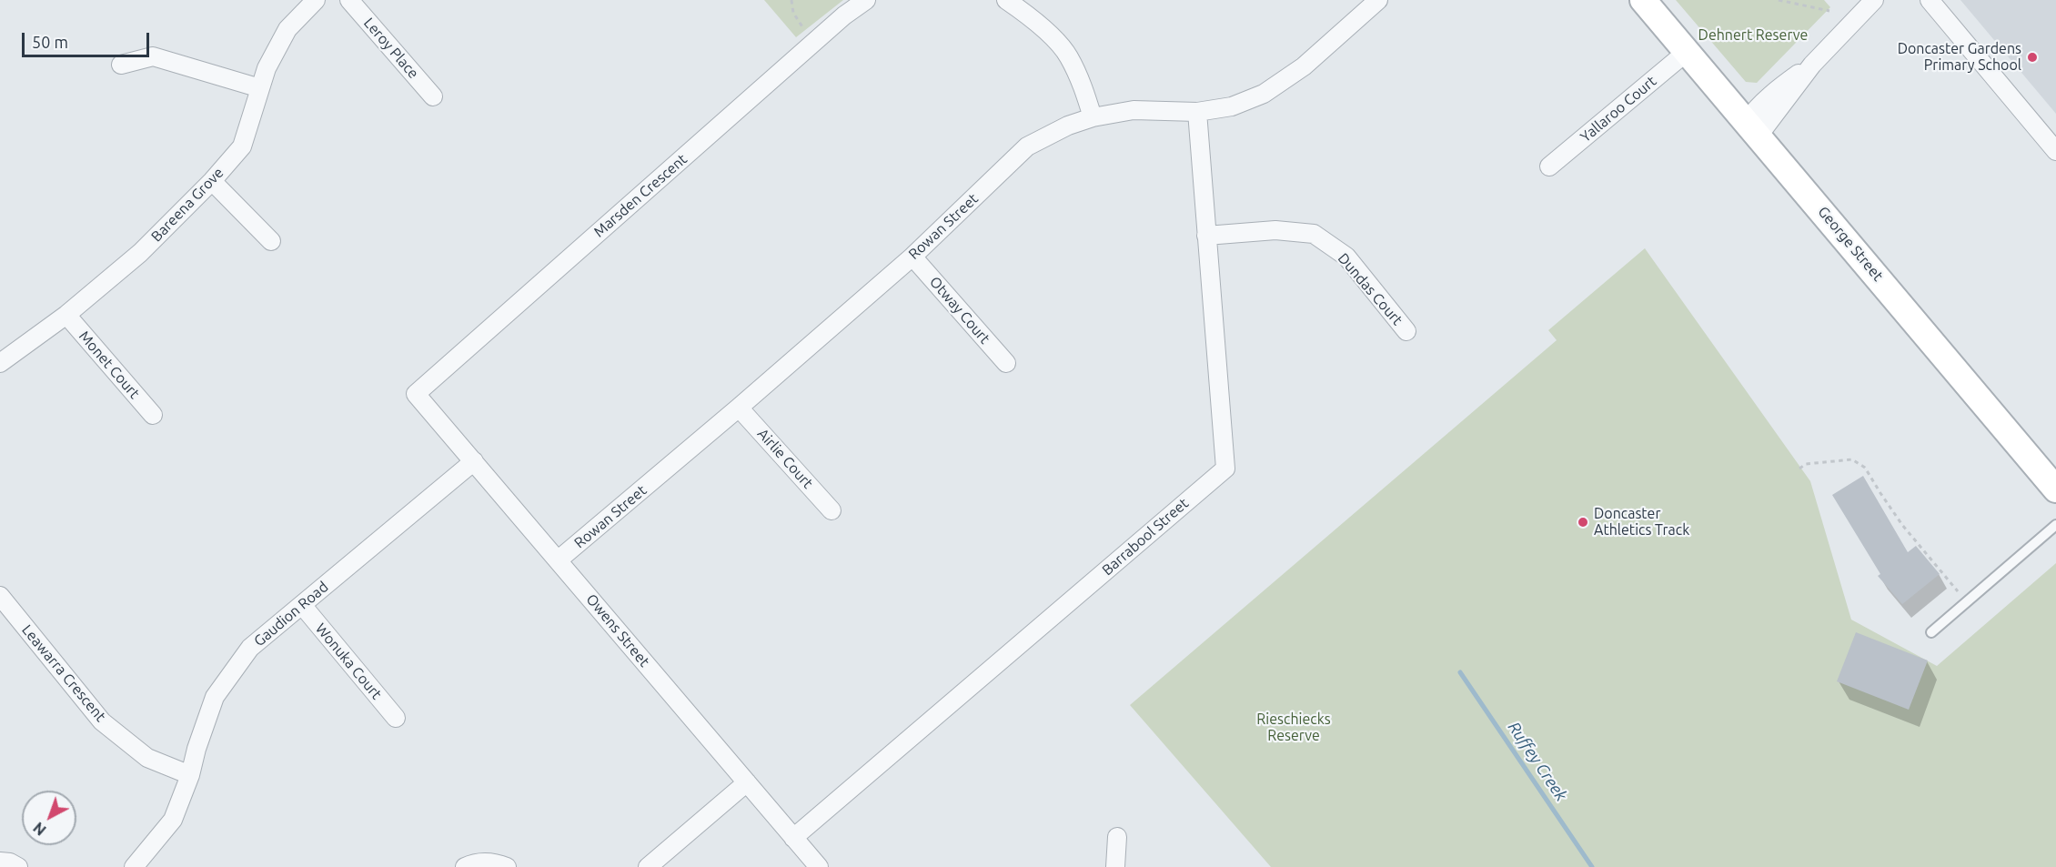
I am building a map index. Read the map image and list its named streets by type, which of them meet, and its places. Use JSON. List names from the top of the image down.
{
  "streets": {
    "main road": ["George Street"],
    "street": [
      "Leroy Place",
      "Yallaroo Court",
      "Marsden Crescent",
      "Bareena Grove",
      "Rowan Street",
      "Dundas Court",
      "Otway Court",
      "Monet Court",
      "Airlie Court",
      "Barrabool Street",
      "Gaudion Road",
      "Owens Street",
      "Wonuka Court",
      "Leawarra Crescent"
    ]
  },
  "crossings": [
    ["Yallaroo Court", "George Street"],
    ["Marsden Crescent", "Owens Street"],
    ["Bareena Grove", "Monet Court"],
    ["Rowan Street", "Otway Court"],
    ["Rowan Street", "Airlie Court"],
    ["Rowan Street", "Barrabool Street"],
    ["Rowan Street", "Owens Street"],
    ["Dundas Court", "Barrabool Street"],
    ["Barrabool Street", "Owens Street"],
    ["Gaudion Road", "Owens Street"],
    ["Gaudion Road", "Wonuka Court"],
    ["Gaudion Road", "Leawarra Crescent"]
  ],
  "water": ["Ruffey Creek"],
  "parks": ["Dehnert Reserve", "Rieschiecks Reserve"],
  "places": ["Doncaster Gardens Primary School", "Doncaster Athletics Track"],
  "scale_bar": "50 m",
  "north": "bottom left"
}
